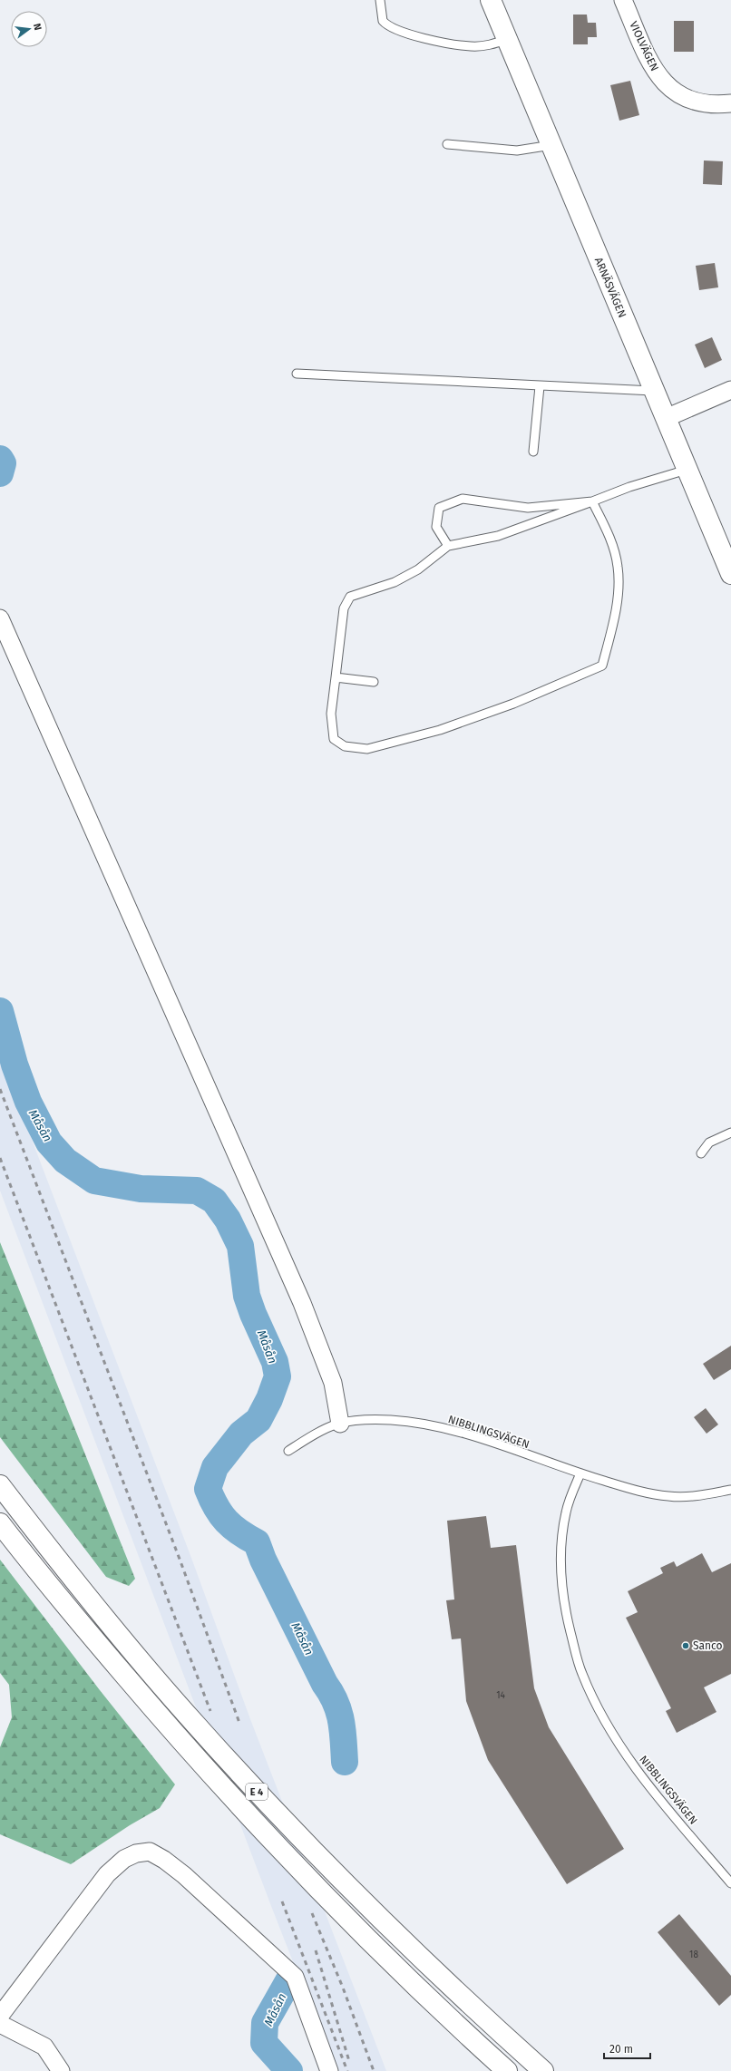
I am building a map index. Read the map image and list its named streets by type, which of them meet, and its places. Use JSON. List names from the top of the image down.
{
  "streets": {
    "main road": ["ARNÄSVÄGEN", "E 4"],
    "street": ["VIOLVÄGEN"],
    "lane": ["NIBBLINGSVÄGEN"]
  },
  "water": ["Måsån"],
  "places": ["Sanco"],
  "house_numbers": ["14", "18"],
  "scale_bar": "20 m",
  "north": "right"
}
